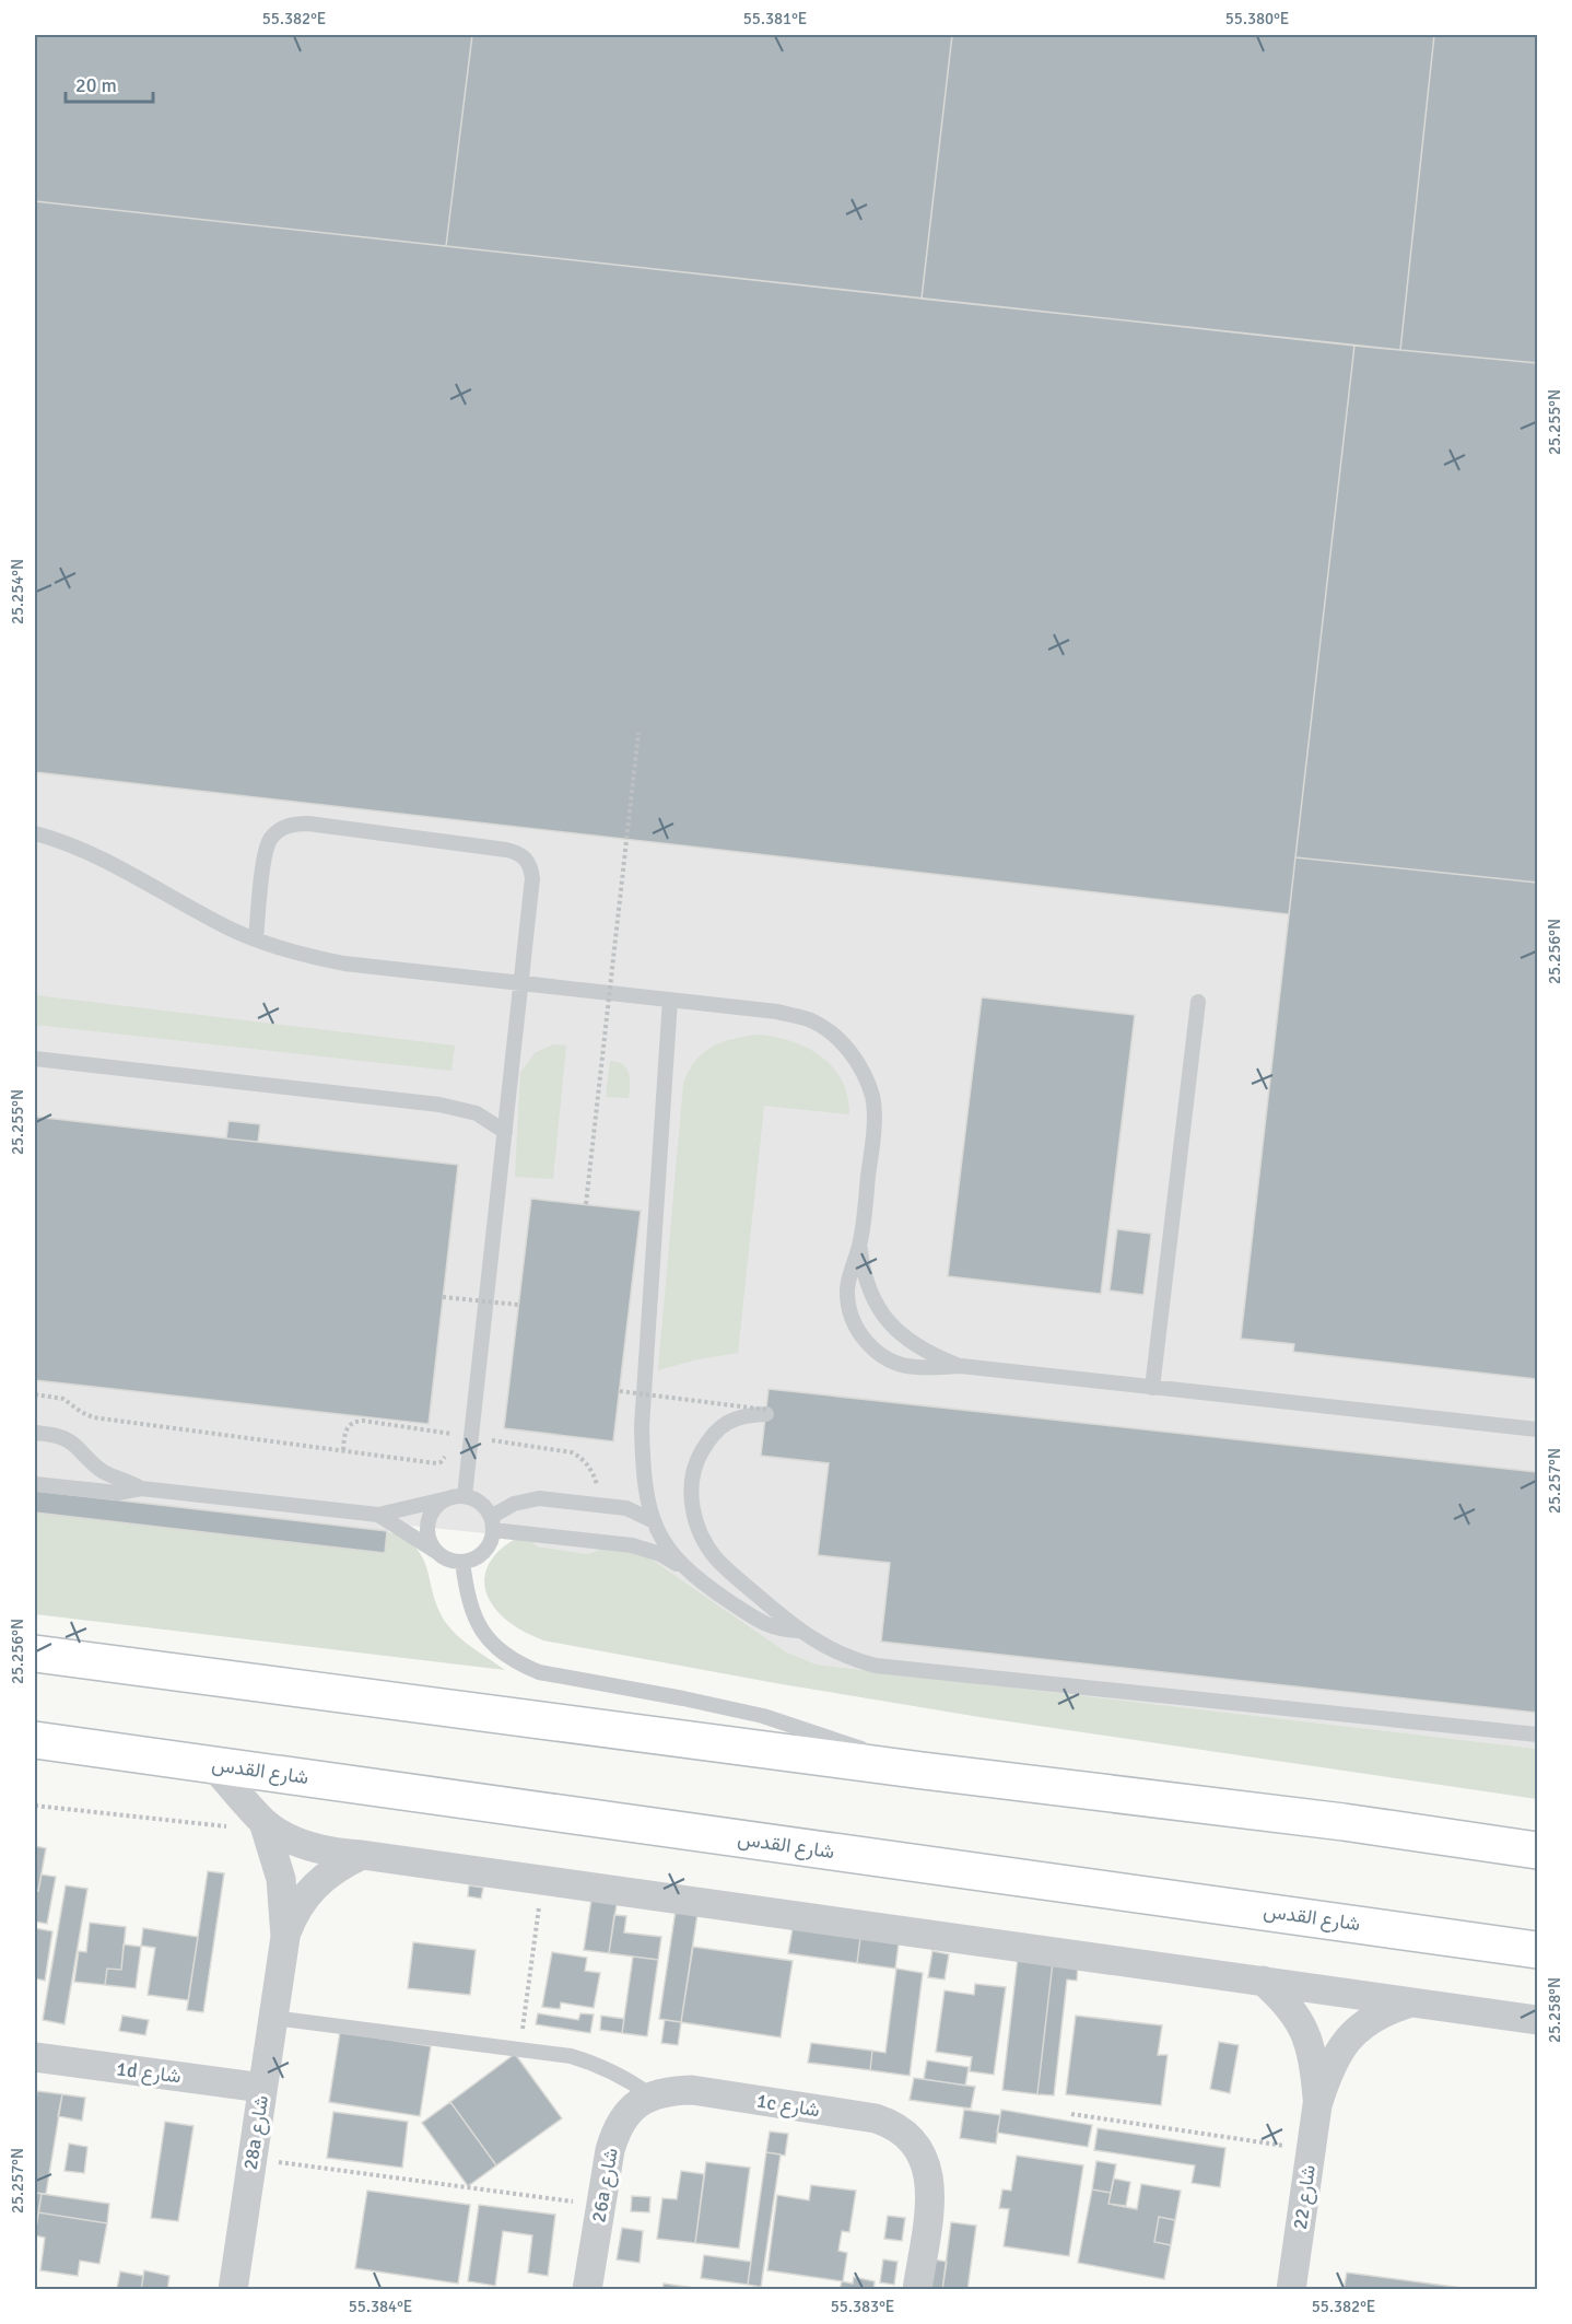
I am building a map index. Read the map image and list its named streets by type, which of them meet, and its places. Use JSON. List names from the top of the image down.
{
  "streets": {
    "main road": ["شارع القدس"],
    "street": [
      "1d شارع",
      "1c شارع",
      "28a شارع",
      "26a شارع",
      "شارع 22"
    ]
  },
  "crossings": [
    ["1d شارع", "28a شارع"],
    ["1c شارع", "26a شارع"]
  ],
  "scale_bar": "20 m",
  "coordinates": [
    "55.382°E",
    "55.381°E",
    "55.380°E",
    "25.255°N",
    "25.254°N",
    "25.256°N",
    "25.257°N",
    "25.258°N",
    "55.384°E",
    "55.383°E"
  ]
}
